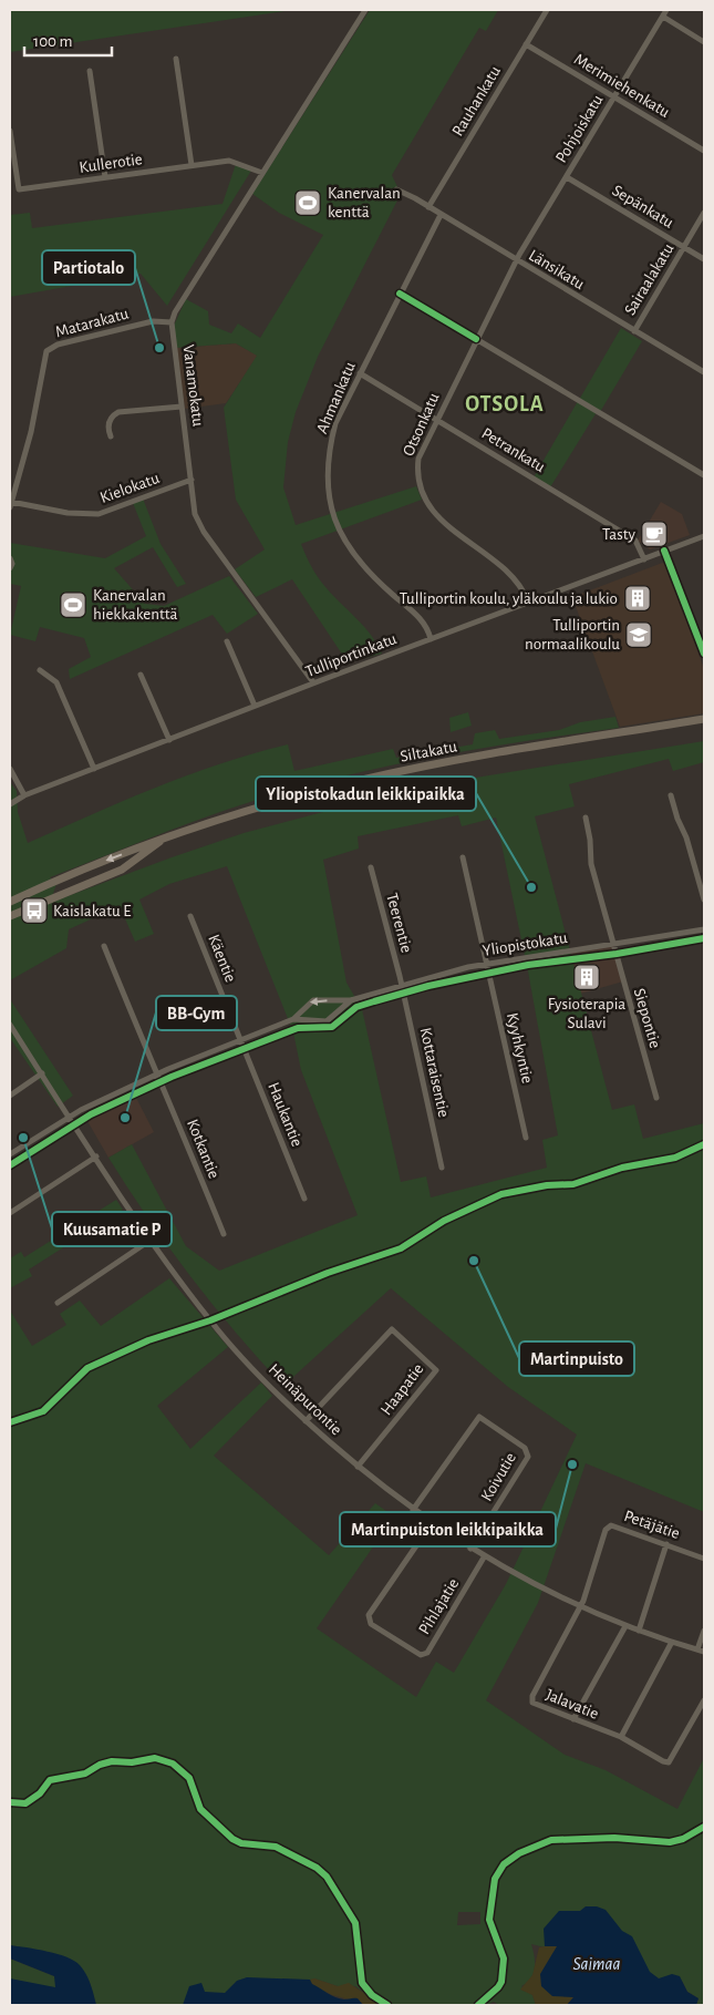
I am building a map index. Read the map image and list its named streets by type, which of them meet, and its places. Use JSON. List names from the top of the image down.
{
  "streets": {
    "main road": ["Siltakatu"],
    "street": [
      "Merimiehenkatu",
      "Rauhankatu",
      "Pohjoiskatu",
      "Kullerotie",
      "Sepänkatu",
      "Länsikatu",
      "Sairaalakatu",
      "Matarakatu",
      "Vanamokatu",
      "Ahmankatu",
      "Otsonkatu",
      "Petrankatu",
      "Kielokatu",
      "Tulliportinkatu",
      "Teerentie",
      "Yliopistokatu",
      "Käentie",
      "Siepontie",
      "Kyyhkyntie",
      "Kottaraisentie",
      "Haukantie",
      "Kotkantie",
      "Haapatie",
      "Heinäpurontie",
      "Koivutie",
      "Petäjätie",
      "Pihlajatie",
      "Jalavatie"
    ]
  },
  "crossings": [
    ["Merimiehenkatu", "Rauhankatu"],
    ["Merimiehenkatu", "Pohjoiskatu"],
    ["Rauhankatu", "Länsikatu"],
    ["Pohjoiskatu", "Sepänkatu"],
    ["Pohjoiskatu", "Länsikatu"],
    ["Pohjoiskatu", "Otsonkatu"],
    ["Kullerotie", "Vanamokatu"],
    ["Sepänkatu", "Sairaalakatu"],
    ["Länsikatu", "Sairaalakatu"],
    ["Länsikatu", "Ahmankatu"],
    ["Länsikatu", "Otsonkatu"],
    ["Matarakatu", "Vanamokatu"],
    ["Matarakatu", "Kielokatu"],
    ["Vanamokatu", "Kielokatu"],
    ["Vanamokatu", "Tulliportinkatu"],
    ["Ahmankatu", "Petrankatu"],
    ["Ahmankatu", "Tulliportinkatu"],
    ["Otsonkatu", "Petrankatu"],
    ["Otsonkatu", "Tulliportinkatu"],
    ["Petrankatu", "Tulliportinkatu"],
    ["Teerentie", "Yliopistokatu"],
    ["Teerentie", "Kottaraisentie"],
    ["Yliopistokatu", "Käentie"],
    ["Yliopistokatu", "Siepontie"],
    ["Yliopistokatu", "Kyyhkyntie"],
    ["Yliopistokatu", "Kottaraisentie"],
    ["Yliopistokatu", "Haukantie"],
    ["Yliopistokatu", "Kotkantie"],
    ["Yliopistokatu", "Heinäpurontie"],
    ["Käentie", "Haukantie"],
    ["Haapatie", "Heinäpurontie"],
    ["Heinäpurontie", "Koivutie"],
    ["Heinäpurontie", "Petäjätie"],
    ["Heinäpurontie", "Pihlajatie"],
    ["Heinäpurontie", "Jalavatie"],
    ["Petäjätie", "Jalavatie"]
  ],
  "districts": ["OTSOLA"],
  "water": ["Saimaa"],
  "places": {
    "sports": ["Kanervalan kenttä", "Kanervalan hiekkakenttä"],
    "other": [
      "Partiotalo",
      "Yliopistokadun leikkipaikka",
      "BB-Gym",
      "Kuusamatie P",
      "Martinpuisto",
      "Martinpuiston leikkipaikka"
    ],
    "cafe": ["Tasty"],
    "building": ["Tulliportin koulu, yläkoulu ja lukio", "Fysioterapia Sulavi"],
    "school or university": ["Tulliportin normaalikoulu"],
    "bus stop": ["Kaislakatu E"]
  },
  "scale_bar": "100 m"
}
